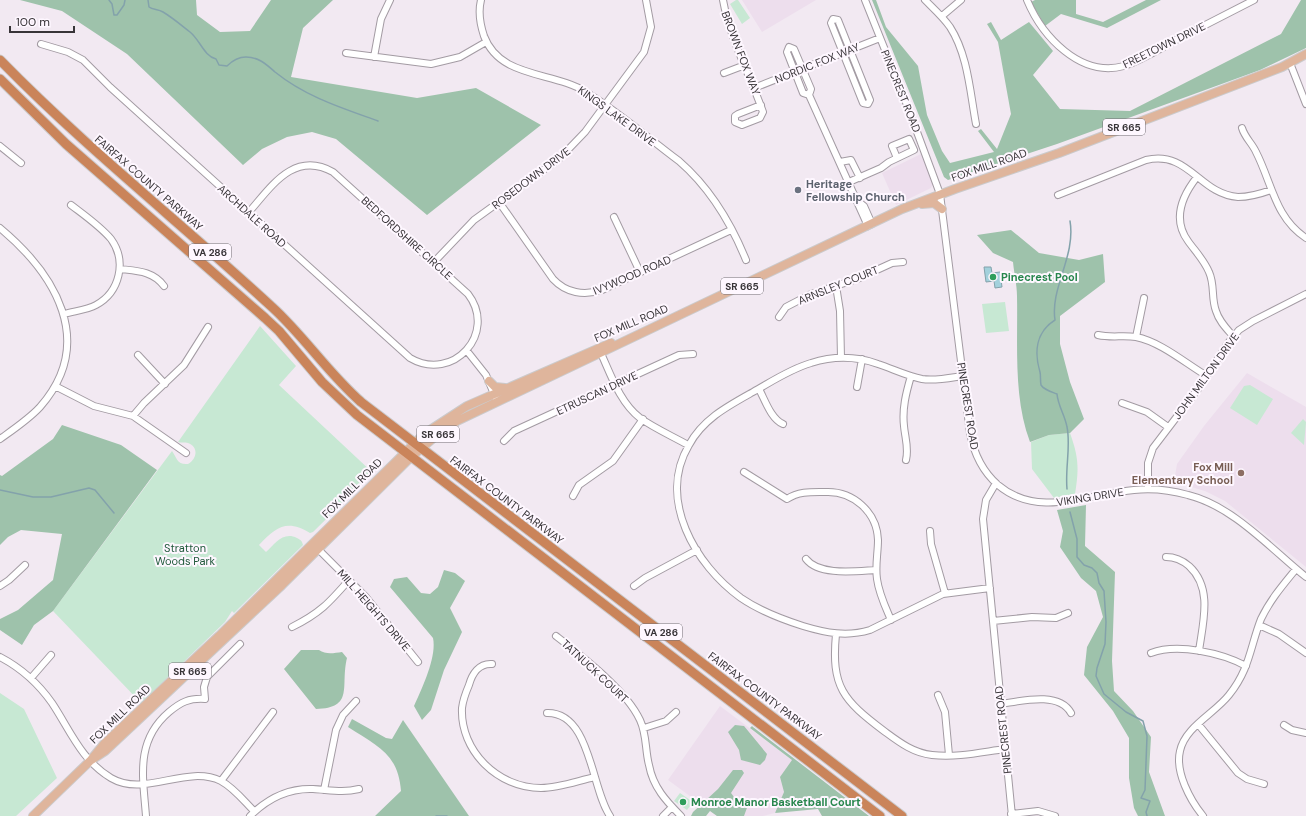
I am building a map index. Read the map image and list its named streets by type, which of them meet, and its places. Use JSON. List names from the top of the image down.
{
  "streets": {
    "highway": ["FAIRFAX COUNTY PARKWAY", "VA 286"],
    "main road": ["SR 665", "FOX MILL ROAD"],
    "street": [
      "FREETOWN DRIVE",
      "BROWN FOX WAY",
      "NORDIC FOX WAY",
      "PINECREST ROAD",
      "KINGS LAKE DRIVE",
      "ROSEDOWN DRIVE",
      "ARCHDALE ROAD",
      "BEDFORDSHIRE CIRCLE",
      "IVYWOOD ROAD",
      "ARNSLEY COURT",
      "JOHN MILTON DRIVE",
      "ETRUSCAN DRIVE",
      "VIKING DRIVE",
      "MILL HEIGHTS DRIVE",
      "TATNUCK COURT"
    ]
  },
  "crossings": [
    ["BROWN FOX WAY", "NORDIC FOX WAY"],
    ["NORDIC FOX WAY", "PINECREST ROAD"],
    ["PINECREST ROAD", "FOX MILL ROAD"],
    ["PINECREST ROAD", "VIKING DRIVE"],
    ["KINGS LAKE DRIVE", "ROSEDOWN DRIVE"],
    ["KINGS LAKE DRIVE", "IVYWOOD ROAD"],
    ["FOX MILL ROAD", "FAIRFAX COUNTY PARKWAY"],
    ["FOX MILL ROAD", "VA 286"],
    ["FOX MILL ROAD", "MILL HEIGHTS DRIVE"],
    ["ROSEDOWN DRIVE", "BEDFORDSHIRE CIRCLE"],
    ["ROSEDOWN DRIVE", "IVYWOOD ROAD"],
    ["ARCHDALE ROAD", "BEDFORDSHIRE CIRCLE"],
    ["JOHN MILTON DRIVE", "VIKING DRIVE"]
  ],
  "parks": ["Stratton Woods Park"],
  "places": [
    "Heritage Fellowship Church",
    "Pinecrest Pool",
    "Fox Mill Elementary School",
    "Monroe Manor Basketball Court"
  ],
  "scale_bar": "100 m"
}
